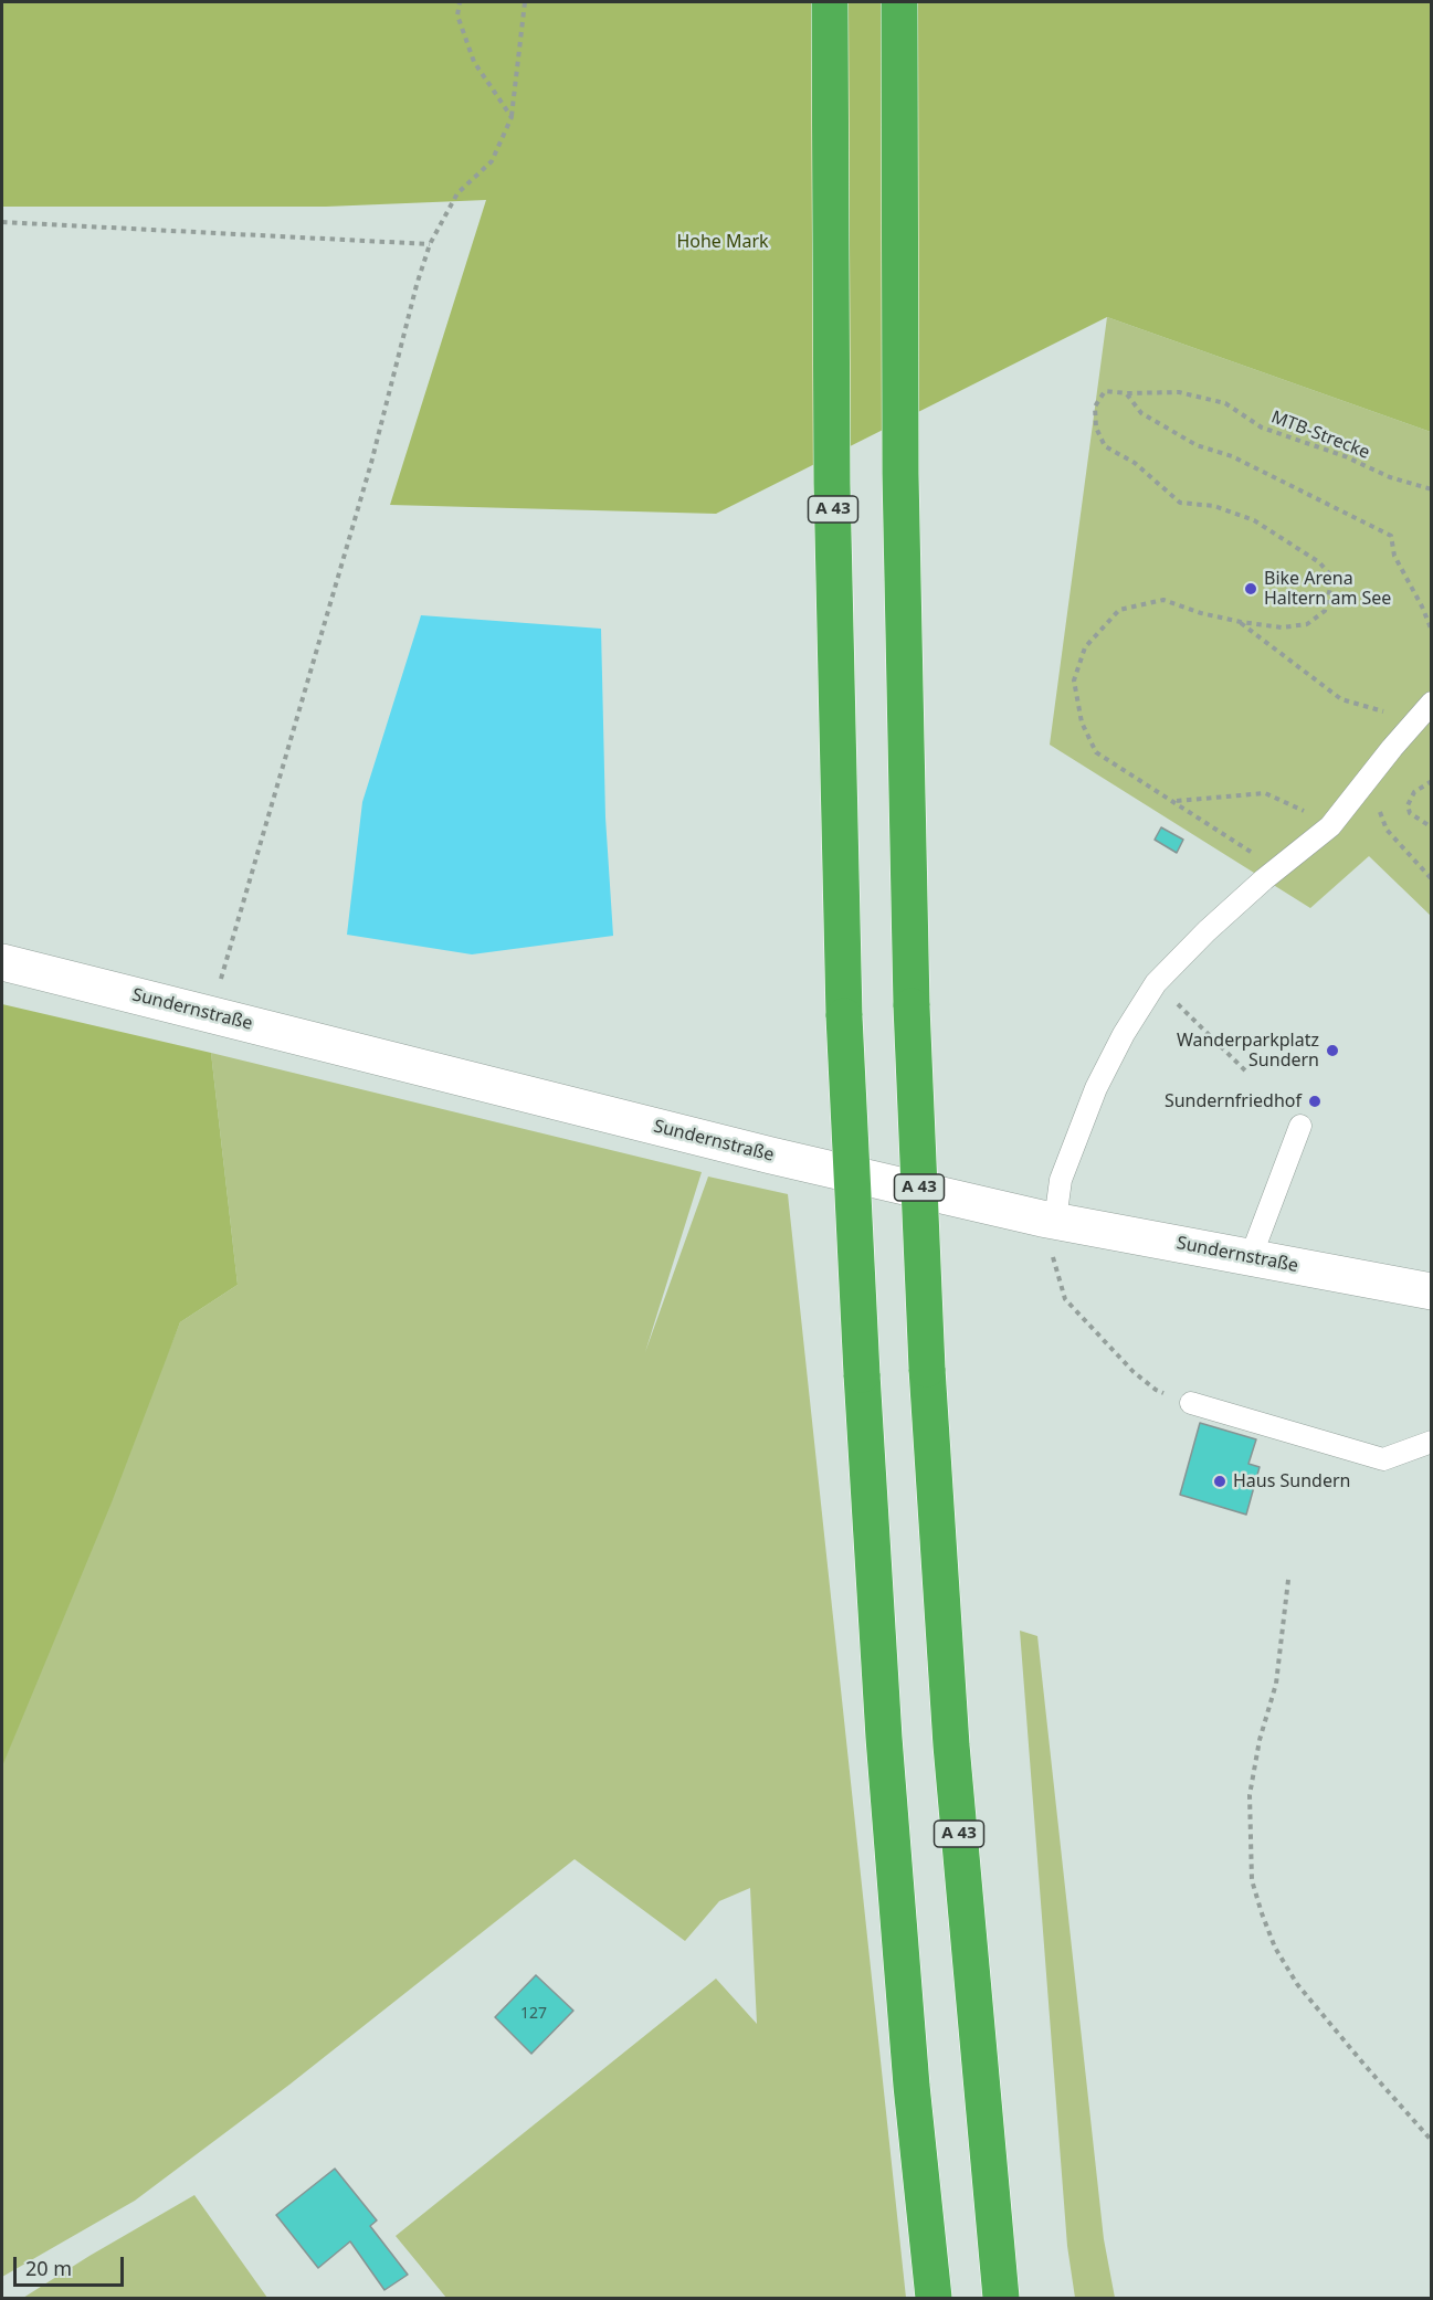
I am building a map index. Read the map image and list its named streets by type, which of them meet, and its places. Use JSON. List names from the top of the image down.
{
  "streets": {
    "highway": ["A 43"],
    "street": ["Sundernstraße"],
    "path": ["MTB-Strecke"]
  },
  "parks": ["Hohe Mark"],
  "places": [
    "Bike Arena Haltern am See",
    "Wanderparkplatz Sundern",
    "Sundernfriedhof",
    "Haus Sundern"
  ],
  "house_numbers": ["127"],
  "scale_bar": "20 m"
}
